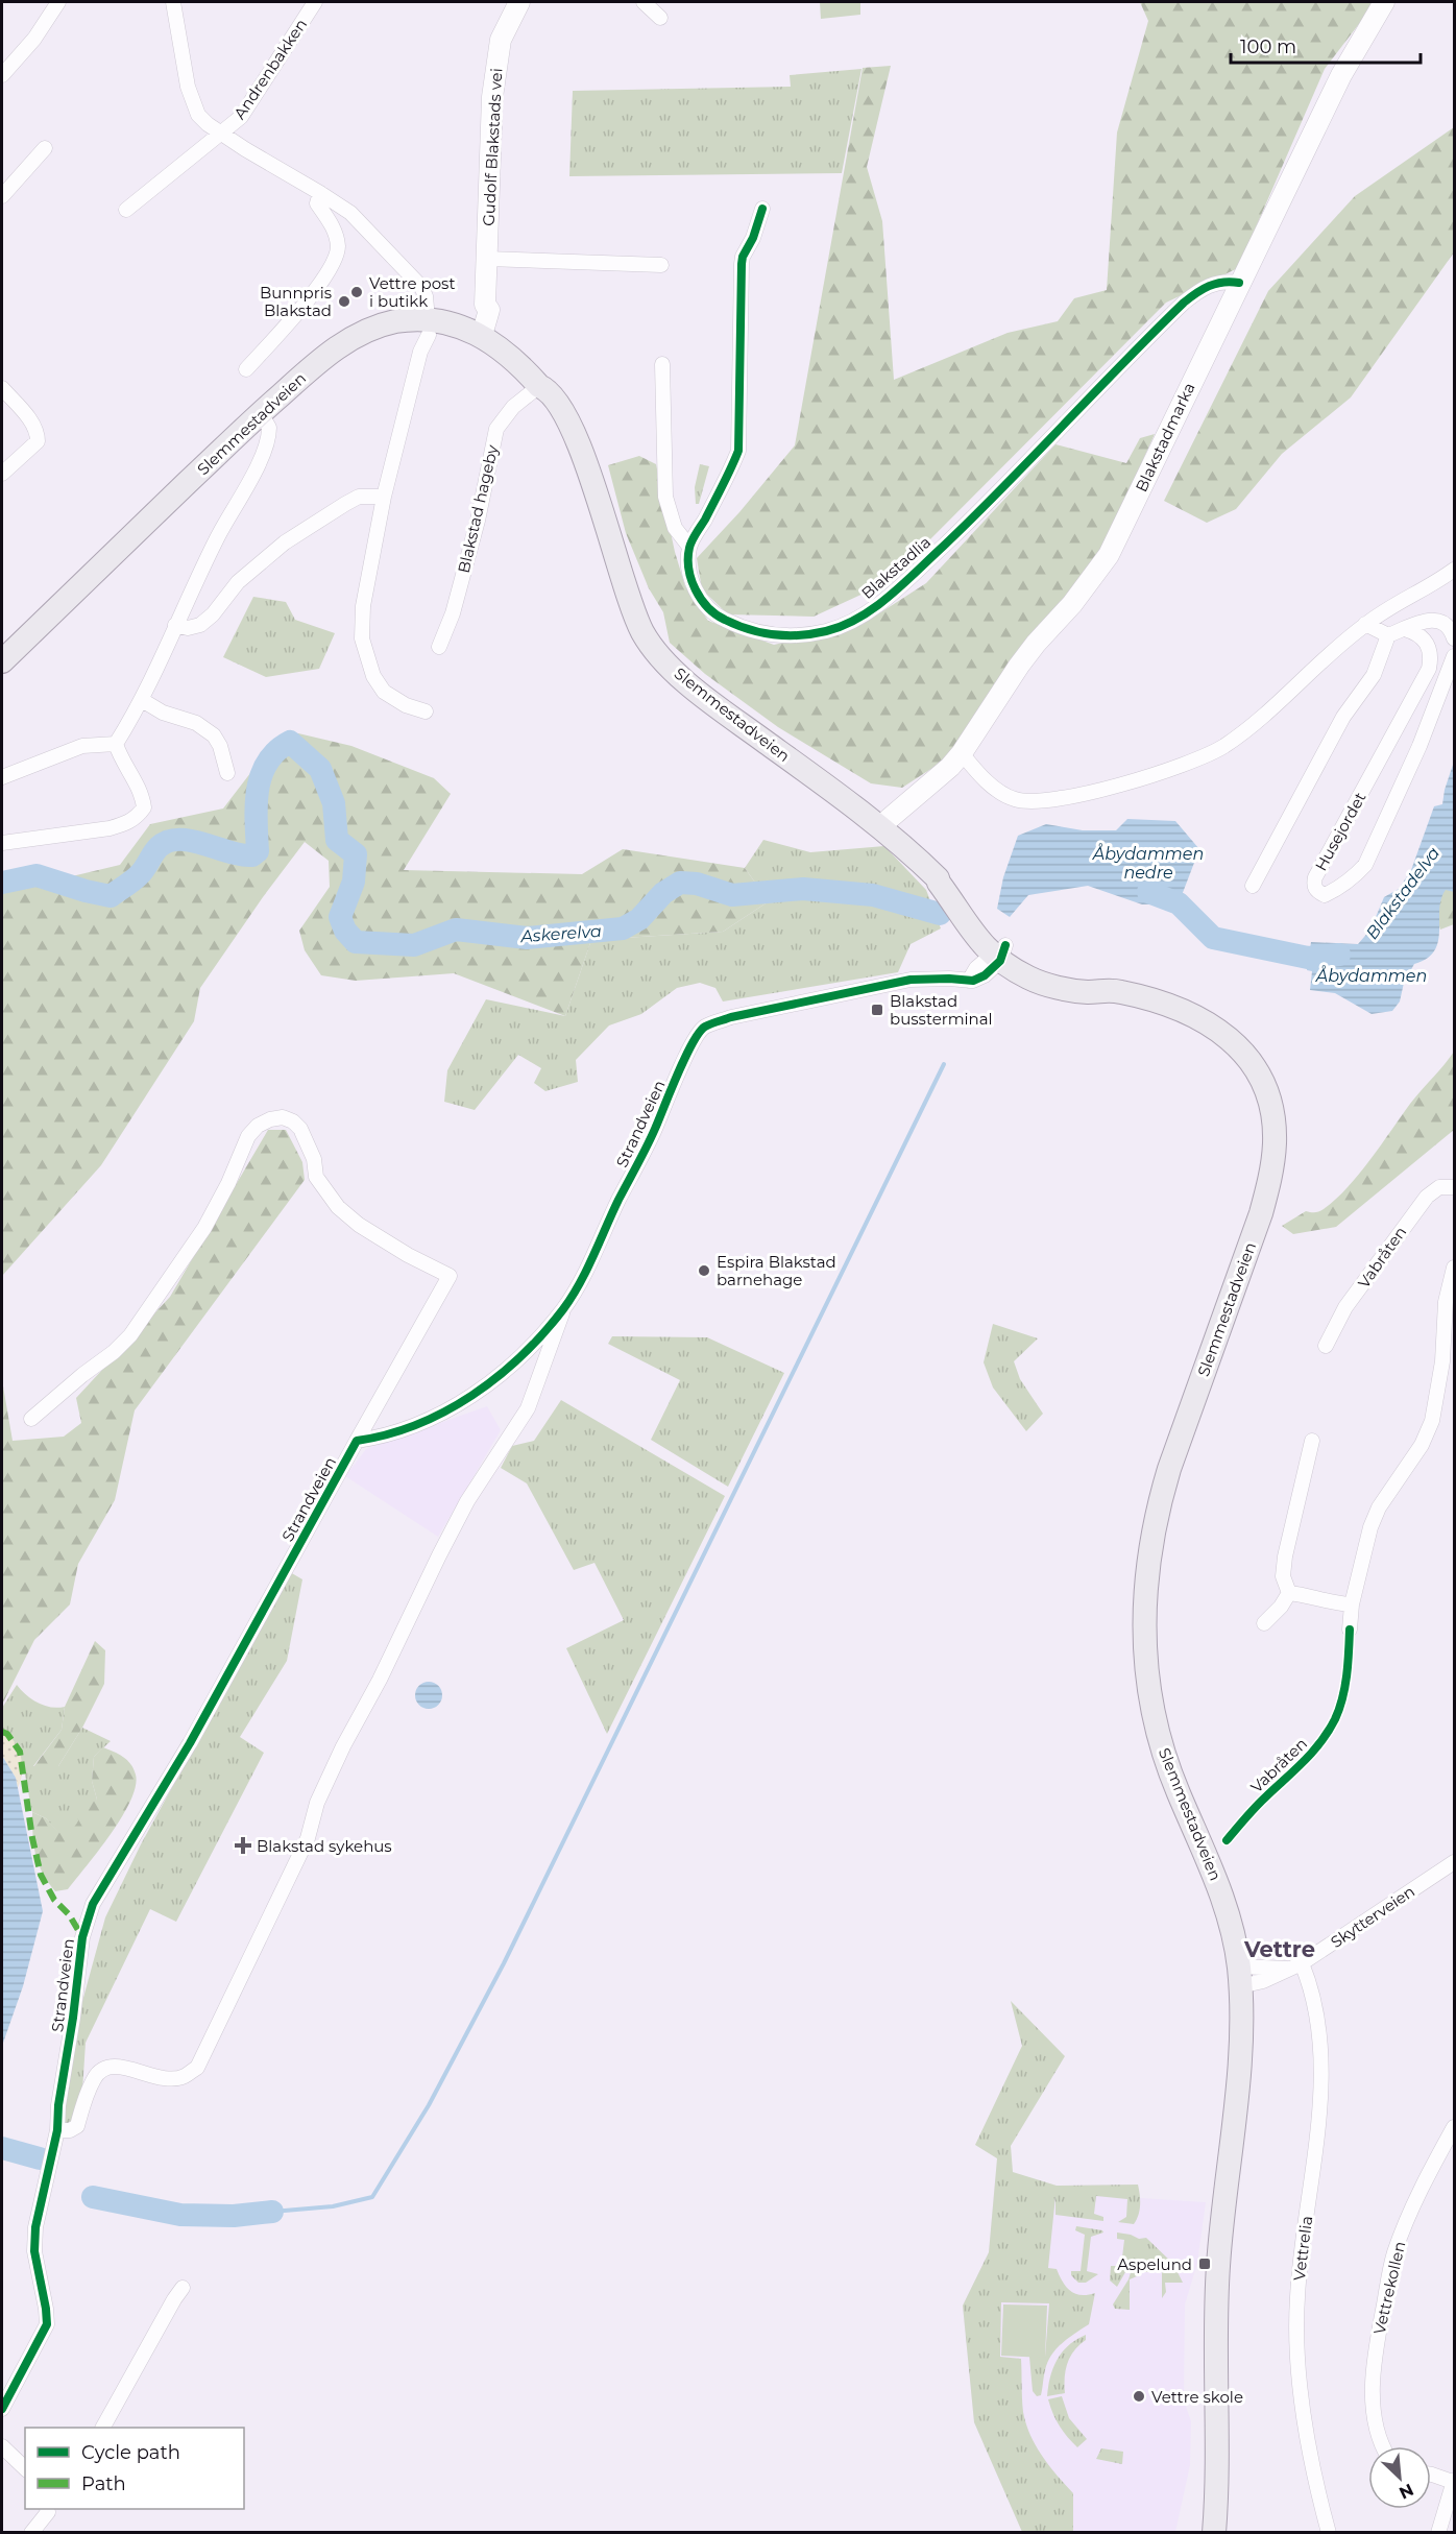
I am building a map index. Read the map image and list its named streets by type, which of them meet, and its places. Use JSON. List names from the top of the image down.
{
  "streets": {
    "main road": ["Gudolf Blakstads vei", "Slemmestadveien", "Blakstadmarka"],
    "street": [
      "Andrenbakken",
      "Blakstad hageby",
      "Blakstadlia",
      "Husejordet",
      "Strandveien",
      "Vabråten",
      "Skytterveien",
      "Vettrelia",
      "Vettrekollen"
    ]
  },
  "crossings": [
    ["Andrenbakken", "Slemmestadveien"],
    ["Gudolf Blakstads vei", "Slemmestadveien"],
    ["Slemmestadveien", "Blakstadmarka"],
    ["Slemmestadveien", "Blakstad hageby"],
    ["Slemmestadveien", "Strandveien"],
    ["Slemmestadveien", "Skytterveien"],
    ["Blakstadmarka", "Blakstadlia"],
    ["Skytterveien", "Vettrelia"]
  ],
  "districts": ["Vettre"],
  "water": [
    "Åbydammen nedre",
    "Blakstadelva",
    "Askerelva",
    "Åbydammen"
  ],
  "places": {
    "other": [
      "Vettre post i butikk",
      "Bunnpris Blakstad",
      "Espira Blakstad barnehage",
      "Vettre skole"
    ],
    "transit": ["Blakstad bussterminal", "Aspelund"],
    "health": ["Blakstad sykehus"]
  },
  "legend": ["Cycle path", "Path"],
  "scale_bar": "100 m",
  "north": "bottom right"
}
